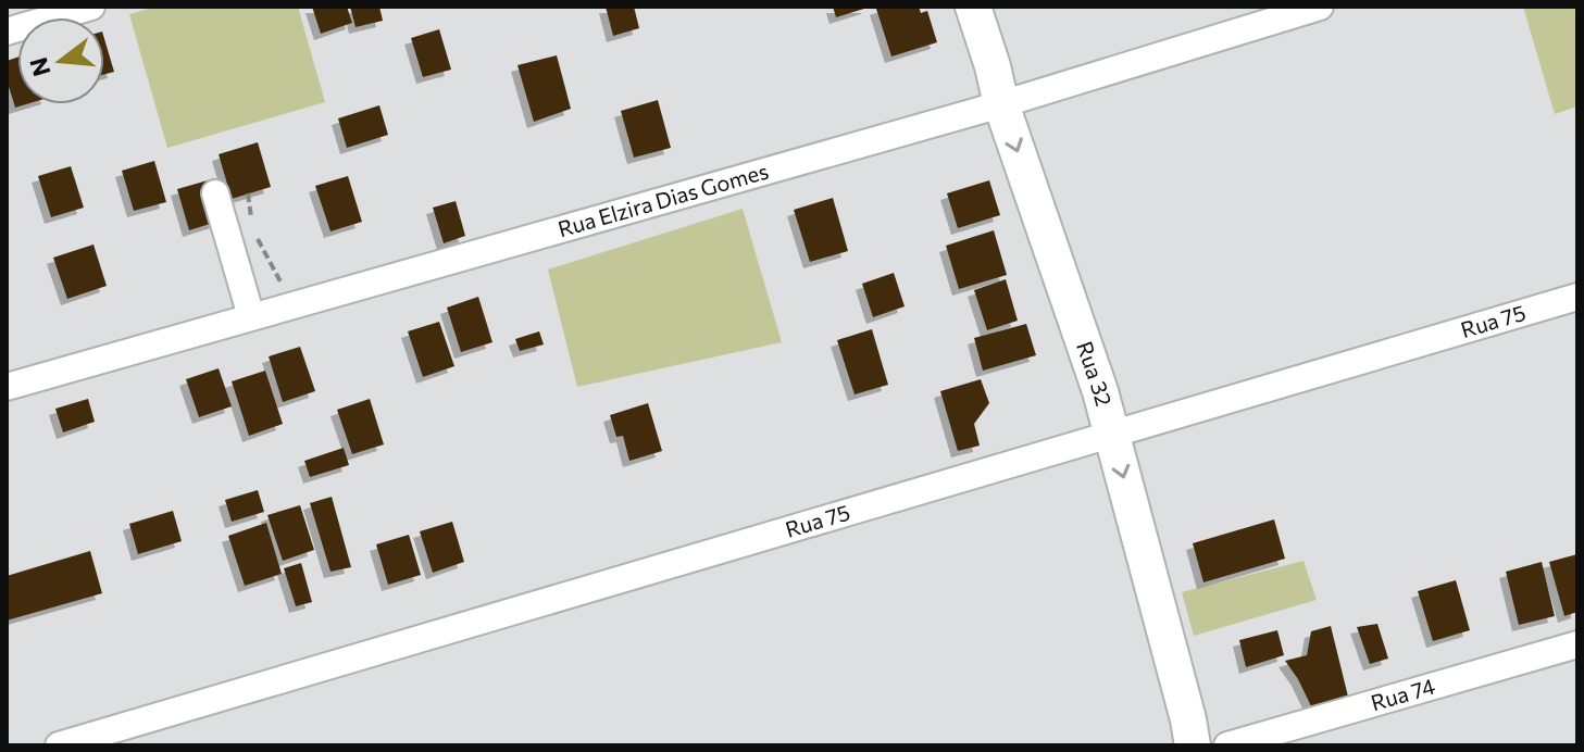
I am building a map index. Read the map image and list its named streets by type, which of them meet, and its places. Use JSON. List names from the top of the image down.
{
  "streets": {
    "main road": ["Rua 32"],
    "street": ["Rua Elzira Dias Gomes", "Rua 75", "Rua 74"]
  },
  "crossings": [
    ["Rua Elzira Dias Gomes", "Rua 32"],
    ["Rua 75", "Rua 32"]
  ],
  "one_way": ["Rua 32"],
  "north": "left"
}
